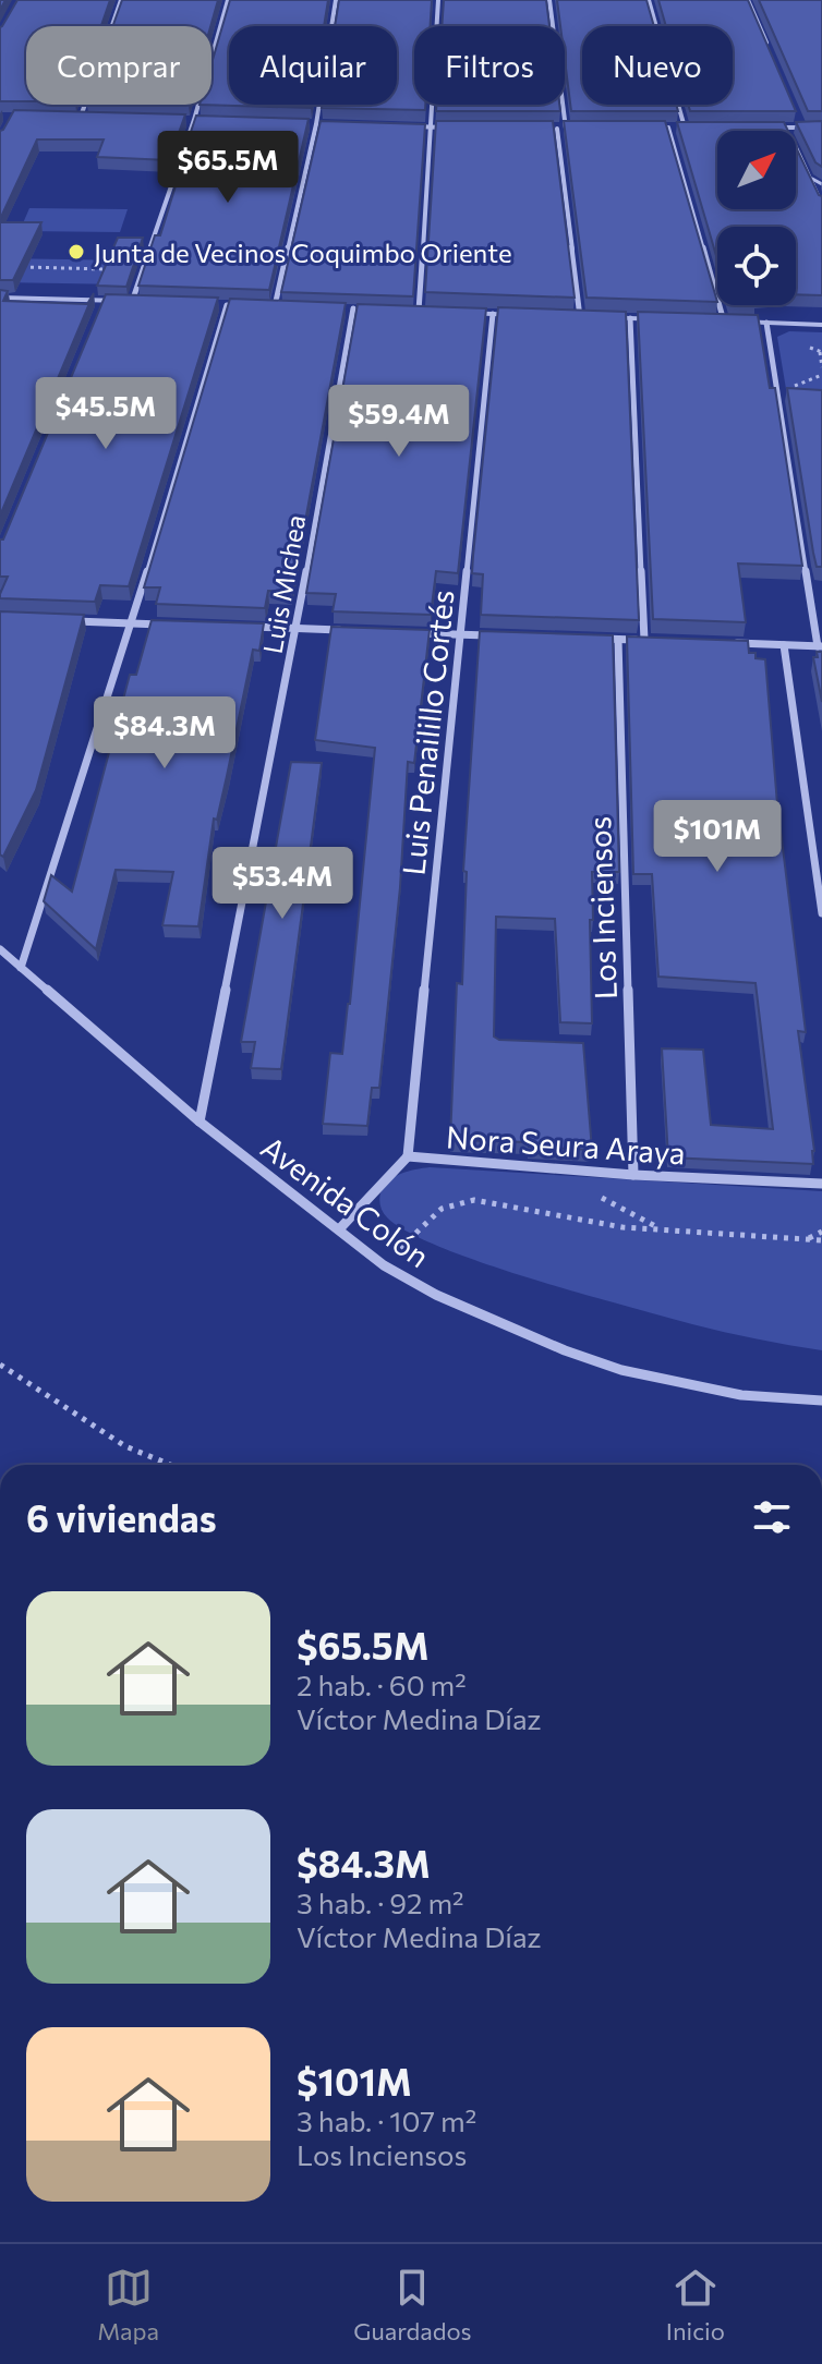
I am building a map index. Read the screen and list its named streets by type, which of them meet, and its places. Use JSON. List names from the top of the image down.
{
  "streets": {
    "street": [
      "Luis Michea",
      "Luis Penailillo Cortés",
      "Los Inciensos",
      "Nora Seura Araya",
      "Avenida Colón"
    ]
  },
  "crossings": [
    ["Luis Michea", "Avenida Colón"],
    ["Luis Penailillo Cortés", "Nora Seura Araya"],
    ["Los Inciensos", "Nora Seura Araya"],
    ["Nora Seura Araya", "Avenida Colón"]
  ],
  "places": ["Junta de Vecinos Coquimbo Oriente"],
  "north": "top right",
  "page": {
    "chip": [
      "Comprar",
      "Alquilar",
      "Filtros",
      "Nuevo"
    ],
    "price": [
      "$65.5M",
      "$45.5M",
      "$59.4M",
      "$84.3M",
      "$101M",
      "$53.4M"
    ],
    "heading": "6 viviendas",
    "list": [
      {
        "name": "$65.5M",
        "note": "2 hab. · 60 m² · Víctor Medina Díaz"
      },
      {
        "name": "$84.3M",
        "note": "3 hab. · 92 m² · Víctor Medina Díaz"
      },
      {
        "name": "$101M",
        "note": "3 hab. · 107 m² · Los Inciensos"
      }
    ],
    "tabs": ["Mapa", "Guardados", "Inicio"]
  }
}
